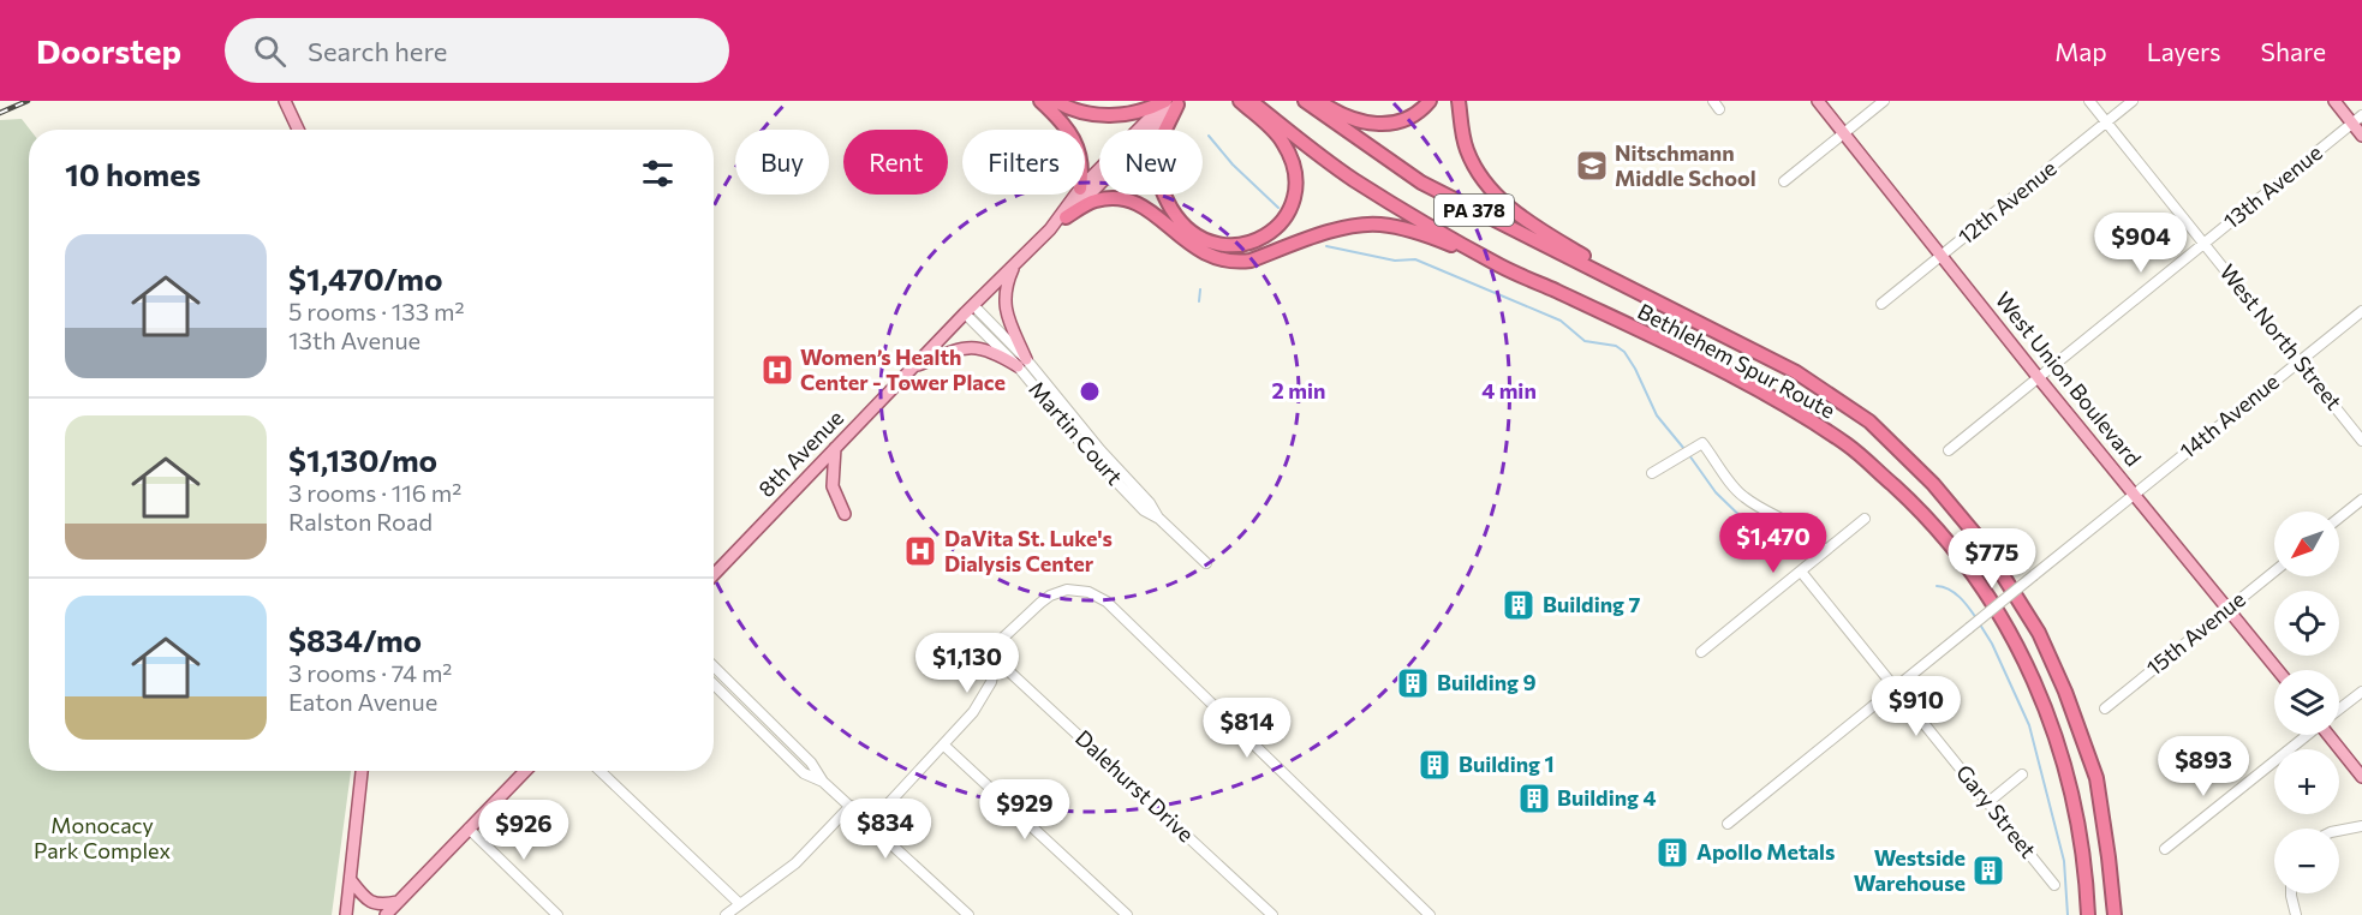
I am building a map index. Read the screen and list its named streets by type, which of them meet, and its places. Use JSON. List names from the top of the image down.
{
  "streets": {
    "highway": ["PA 378", "Bethlehem Spur Route"],
    "main road": ["West Union Boulevard", "8th Avenue"],
    "street": [
      "13th Avenue",
      "12th Avenue",
      "West North Street",
      "14th Avenue",
      "Martin Court",
      "15th Avenue",
      "Dalehurst Drive",
      "Gary Street"
    ]
  },
  "crossings": [
    ["13th Avenue", "West North Street"],
    ["13th Avenue", "West Union Boulevard"],
    ["12th Avenue", "West North Street"],
    ["12th Avenue", "West Union Boulevard"],
    ["West North Street", "14th Avenue"],
    ["West Union Boulevard", "14th Avenue"],
    ["West Union Boulevard", "15th Avenue"],
    ["14th Avenue", "Gary Street"],
    ["Martin Court", "8th Avenue"]
  ],
  "parks": ["Monocacy Park Complex"],
  "places": {
    "school or university": ["Nitschmann Middle School"],
    "hospital": ["Women’s Health Center - Tower Place", "DaVita St. Luke's Dialysis Center"],
    "building": [
      "Building 7",
      "Building 9",
      "Building 1",
      "Building 4",
      "Apollo Metals",
      "Westside Warehouse"
    ]
  },
  "north": "bottom left",
  "page": {
    "header": "Doorstep",
    "search": "Search here",
    "nav": ["Map", "Layers", "Share"],
    "chip": [
      "Buy",
      "Rent",
      "Filters",
      "New"
    ],
    "heading": "10 homes",
    "price": [
      "$904",
      "$1,470",
      "$775",
      "$1,130",
      "$910",
      "$814",
      "$893",
      "$929",
      "$834",
      "$926"
    ],
    "list": [
      {
        "name": "$1,470/mo",
        "note": "5 rooms · 133 m² · 13th Avenue"
      },
      {
        "name": "$1,130/mo",
        "note": "3 rooms · 116 m² · Ralston Road"
      },
      {
        "name": "$834/mo",
        "note": "3 rooms · 74 m² · Eaton Avenue"
      }
    ],
    "map_buttons": ["+", "−"]
  },
  "rings": ["2 min", "4 min"]
}
